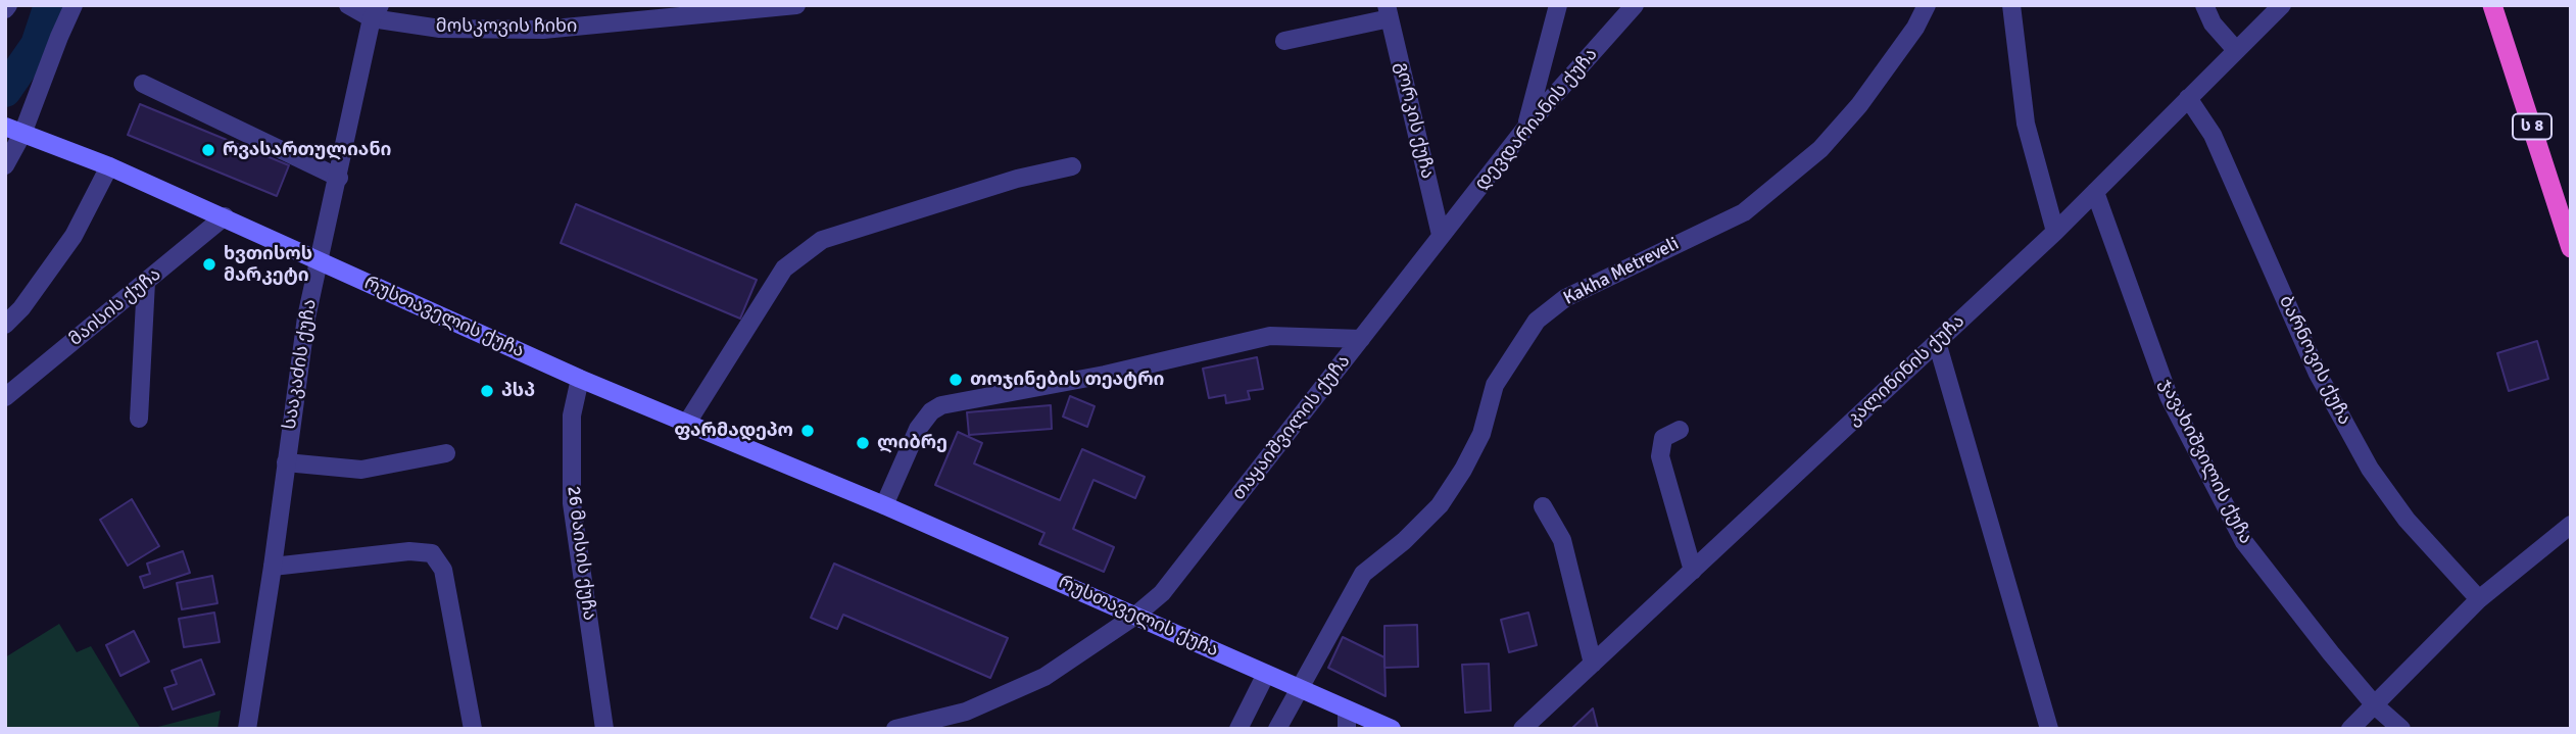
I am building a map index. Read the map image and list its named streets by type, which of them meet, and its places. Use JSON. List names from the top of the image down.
{
  "streets": {
    "highway": ["ს 8"],
    "main road": ["რუსთაველის ქუჩა"],
    "street": [
      "მოსკოვის ჩიხი",
      "დევდარიანის ქუჩა",
      "გორკის ქუჩა",
      "Kakha Metreveli",
      "მაისის ქუჩა",
      "ბარნოვის ქუჩა",
      "სააკაძის ქუჩა",
      "კალინინის ქუჩა",
      "თაყაიშვილის ქუჩა",
      "ჯავახიშვილის ქუჩა",
      "26 მაისის ქუჩა"
    ]
  },
  "crossings": [
    ["მოსკოვის ჩიხი", "სააკაძის ქუჩა"],
    ["დევდარიანის ქუჩა", "გორკის ქუჩა"],
    ["დევდარიანის ქუჩა", "თაყაიშვილის ქუჩა"],
    ["გორკის ქუჩა", "თაყაიშვილის ქუჩა"],
    ["Kakha Metreveli", "რუსთაველის ქუჩა"],
    ["მაისის ქუჩა", "რუსთაველის ქუჩა"],
    ["რუსთაველის ქუჩა", "სააკაძის ქუჩა"],
    ["რუსთაველის ქუჩა", "თაყაიშვილის ქუჩა"],
    ["რუსთაველის ქუჩა", "26 მაისის ქუჩა"],
    ["ბარნოვის ქუჩა", "კალინინის ქუჩა"],
    ["კალინინის ქუჩა", "ჯავახიშვილის ქუჩა"]
  ],
  "places": [
    "რვასართულიანი",
    "ხვთისოს მარკეტი",
    "თოჯინების თეატრი",
    "პსპ",
    "ფარმადეპო",
    "ლიბრე"
  ]
}
